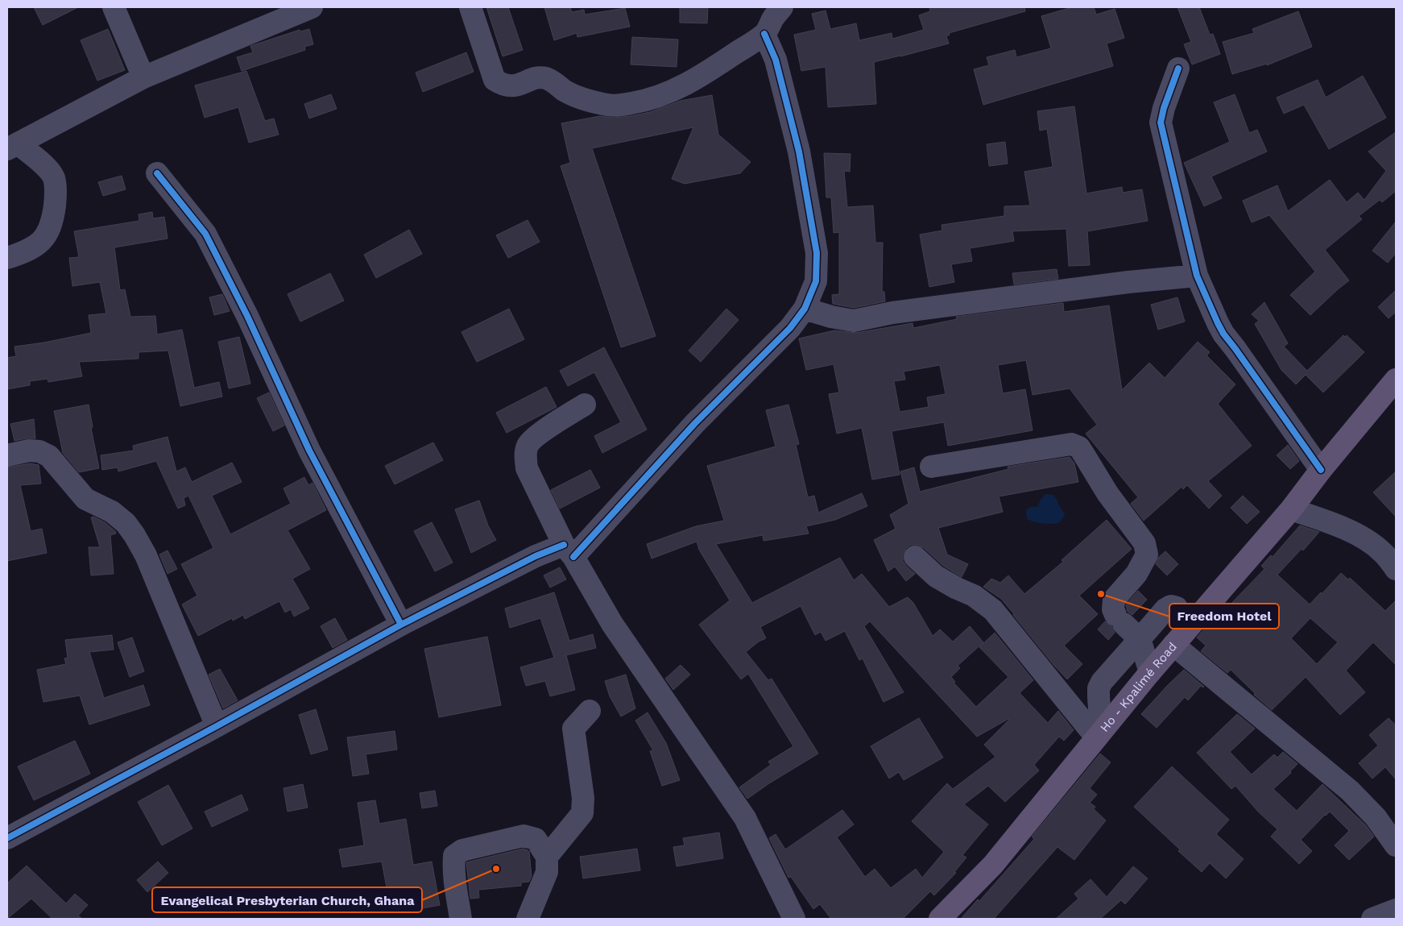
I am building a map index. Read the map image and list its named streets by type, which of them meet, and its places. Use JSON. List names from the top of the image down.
{
  "streets": {
    "main road": ["Ho - Kpalimé Road"]
  },
  "places": ["Freedom Hotel", "Evangelical Presbyterian Church, Ghana"]
}
